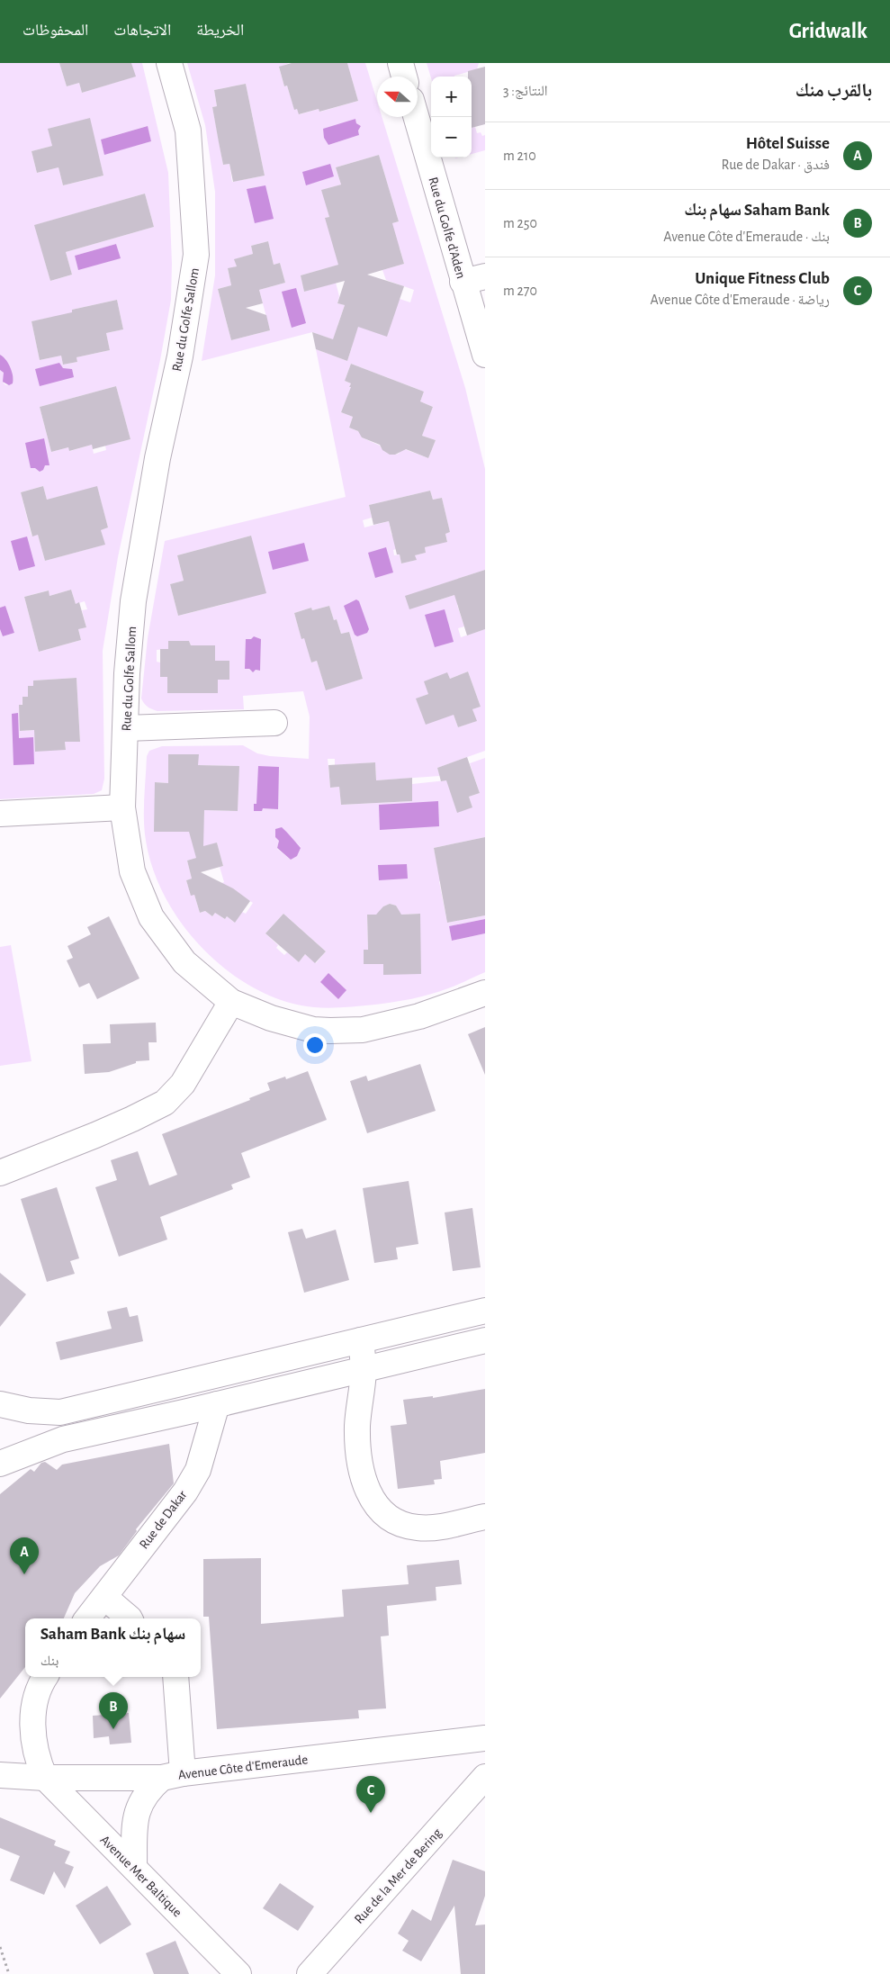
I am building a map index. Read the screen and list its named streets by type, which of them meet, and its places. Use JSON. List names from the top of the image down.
{
  "streets": {
    "street": [
      "Rue du Golfe d'Aden",
      "Rue du Golfe Sallom",
      "Rue de Dakar",
      "Avenue Côte d'Emeraude",
      "Avenue Mer Baltique",
      "Rue de la Mer de Bering"
    ]
  },
  "crossings": [
    ["Avenue Côte d'Emeraude", "Avenue Mer Baltique"]
  ],
  "north": "left",
  "page": {
    "header": "Gridwalk",
    "nav": ["الخريطة", "الاتجاهات", "المحفوظات"],
    "heading": ["بالقرب منك", "النتائج: 3"],
    "map_buttons": ["+", "−"],
    "list": [
      {
        "mark": "A",
        "name": "Hôtel Suisse",
        "note": "فندق · Rue de Dakar",
        "value": "210 m"
      },
      {
        "mark": "B",
        "name": "Saham Bank سهام بنك",
        "note": "بنك · Avenue Côte d'Emeraude",
        "value": "250 m"
      },
      {
        "mark": "C",
        "name": "Unique Fitness Club",
        "note": "رياضة · Avenue Côte d'Emeraude",
        "value": "270 m"
      }
    ],
    "pins": ["A", "B", "C"],
    "popup": ["Saham Bank سهام بنك", "بنك"]
  }
}
